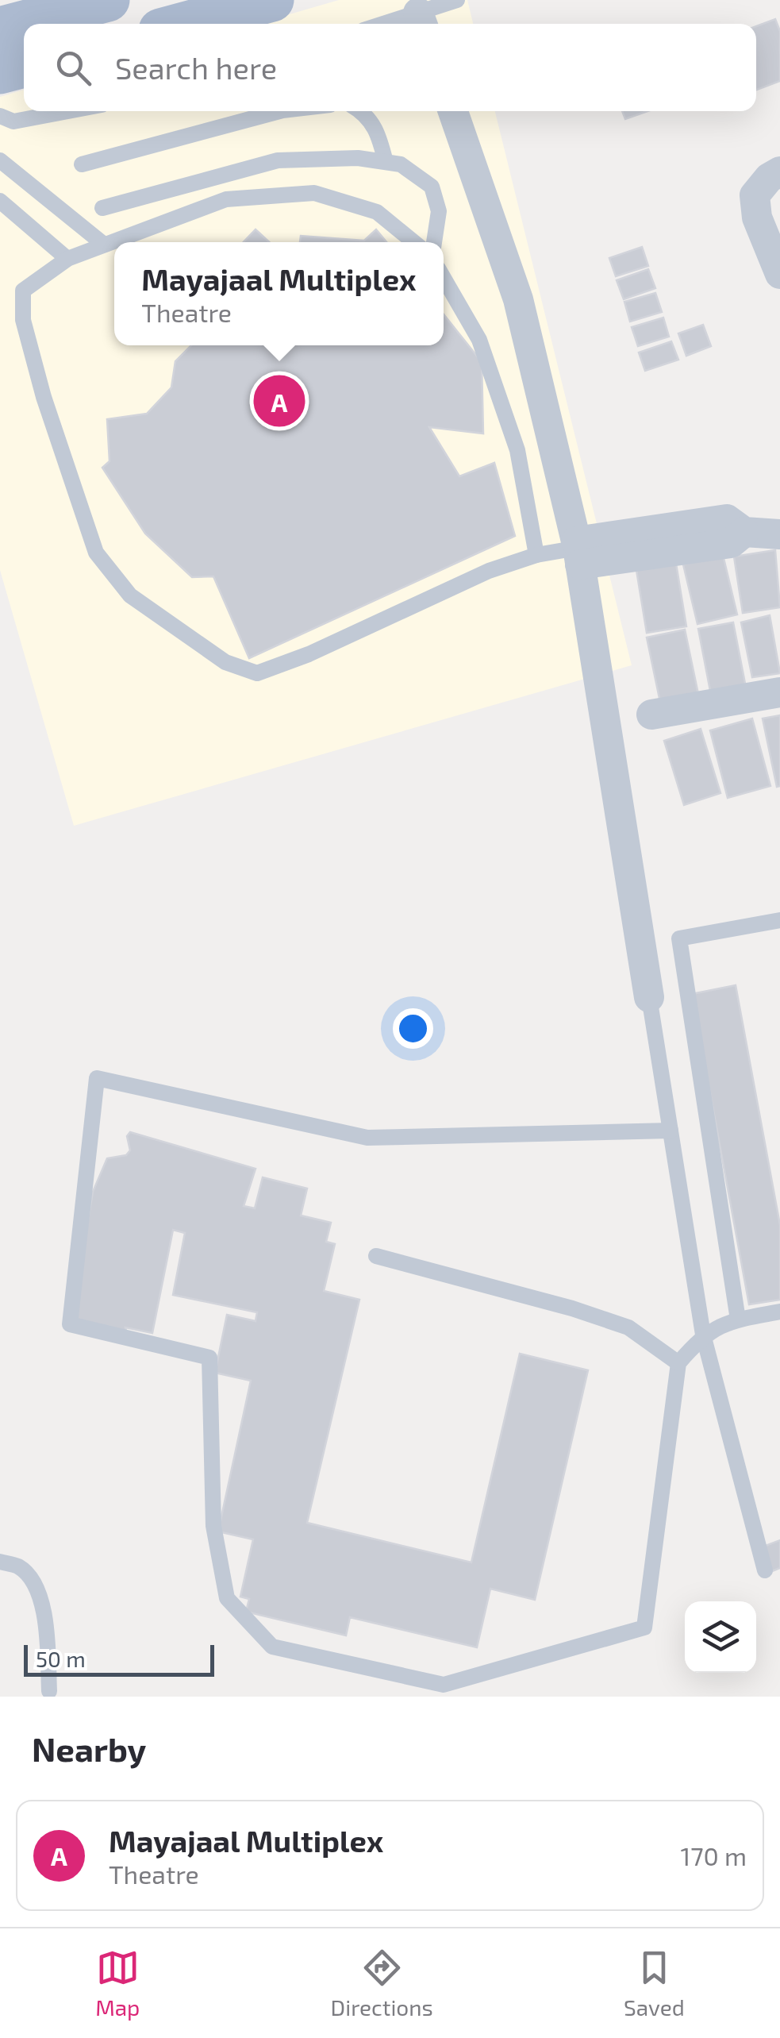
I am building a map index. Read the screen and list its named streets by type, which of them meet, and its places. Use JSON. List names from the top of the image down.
{
  "scale_bar": "50 m",
  "page": {
    "search": "Search here",
    "popup": ["Mayajaal Multiplex", "Theatre"],
    "pins": "A",
    "scale": "50 m",
    "heading": "Nearby",
    "list": [
      {
        "mark": "A",
        "name": "Mayajaal Multiplex",
        "note": "Theatre",
        "value": "170 m"
      }
    ],
    "nav": ["Map", "Directions", "Saved"]
  }
}
